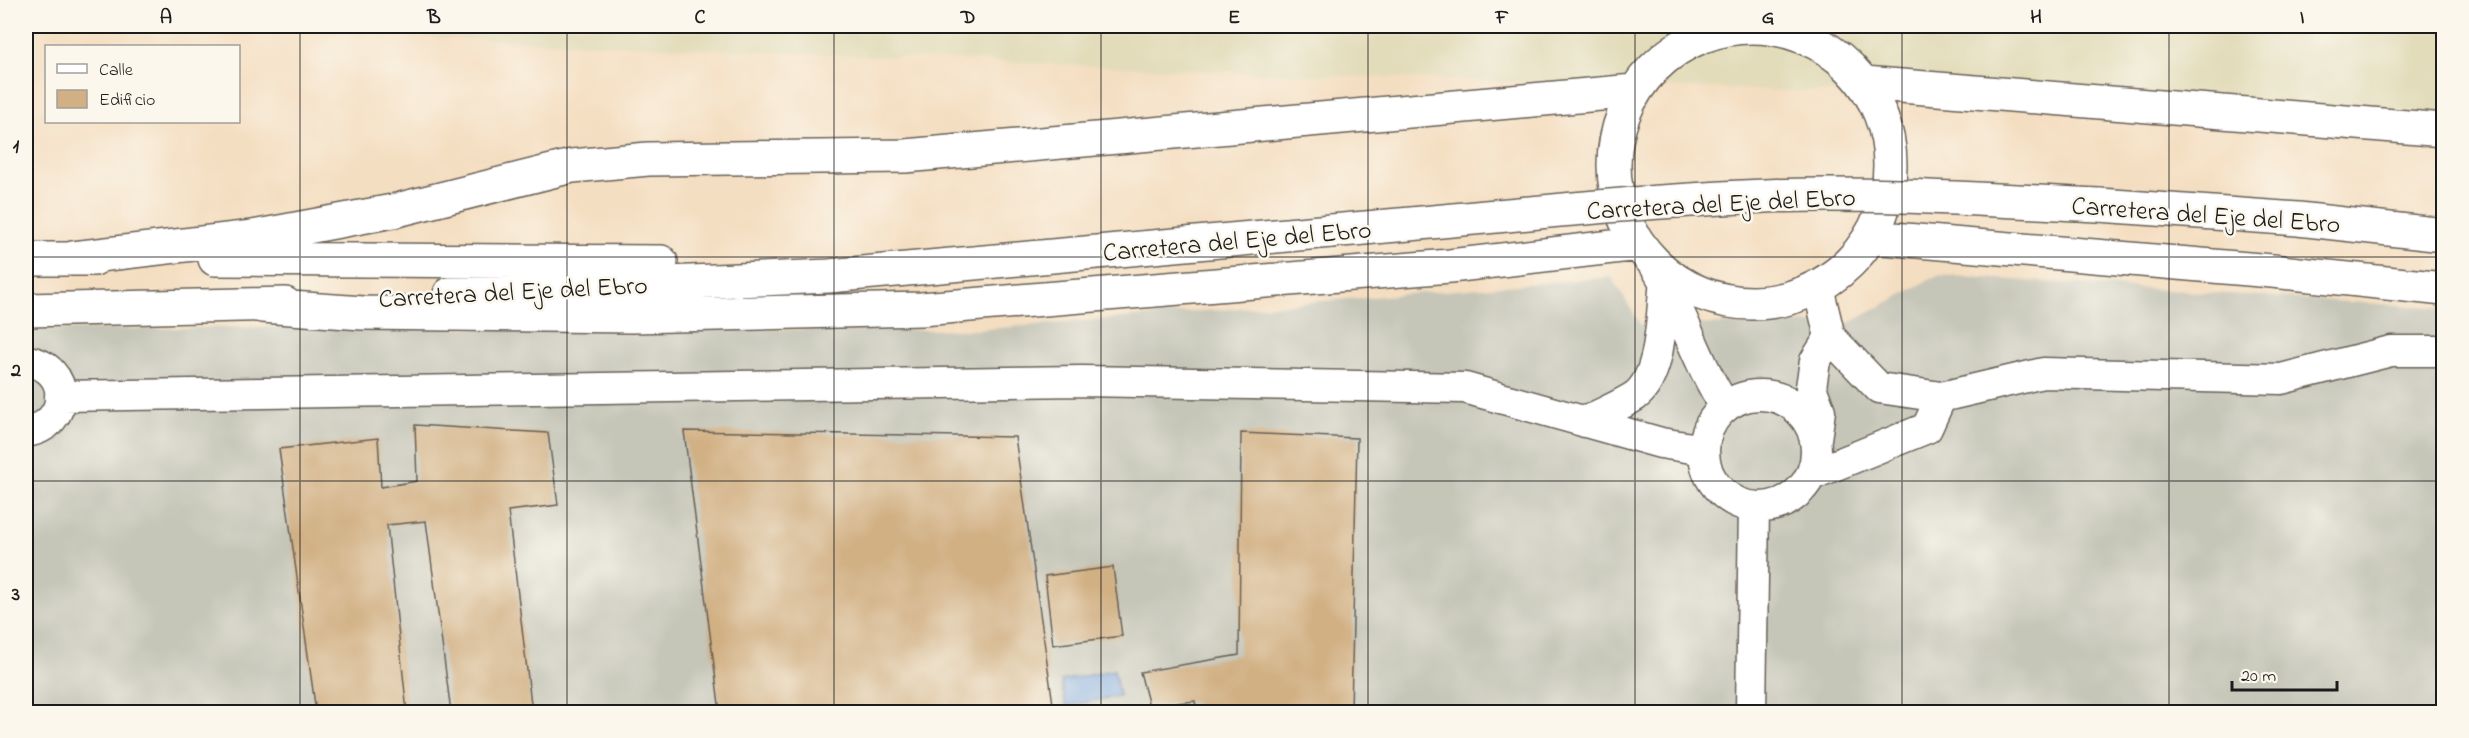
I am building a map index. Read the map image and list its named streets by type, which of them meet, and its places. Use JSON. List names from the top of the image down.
{
  "streets": {
    "main road": ["Carretera del Eje del Ebro"]
  },
  "legend": ["Calle", "Edificio"],
  "scale_bar": "20 m",
  "grid": {
    "columns": [
      "A",
      "B",
      "C",
      "D",
      "E",
      "F",
      "G",
      "H",
      "I"
    ],
    "rows": ["1", "2", "3"]
  }
}
